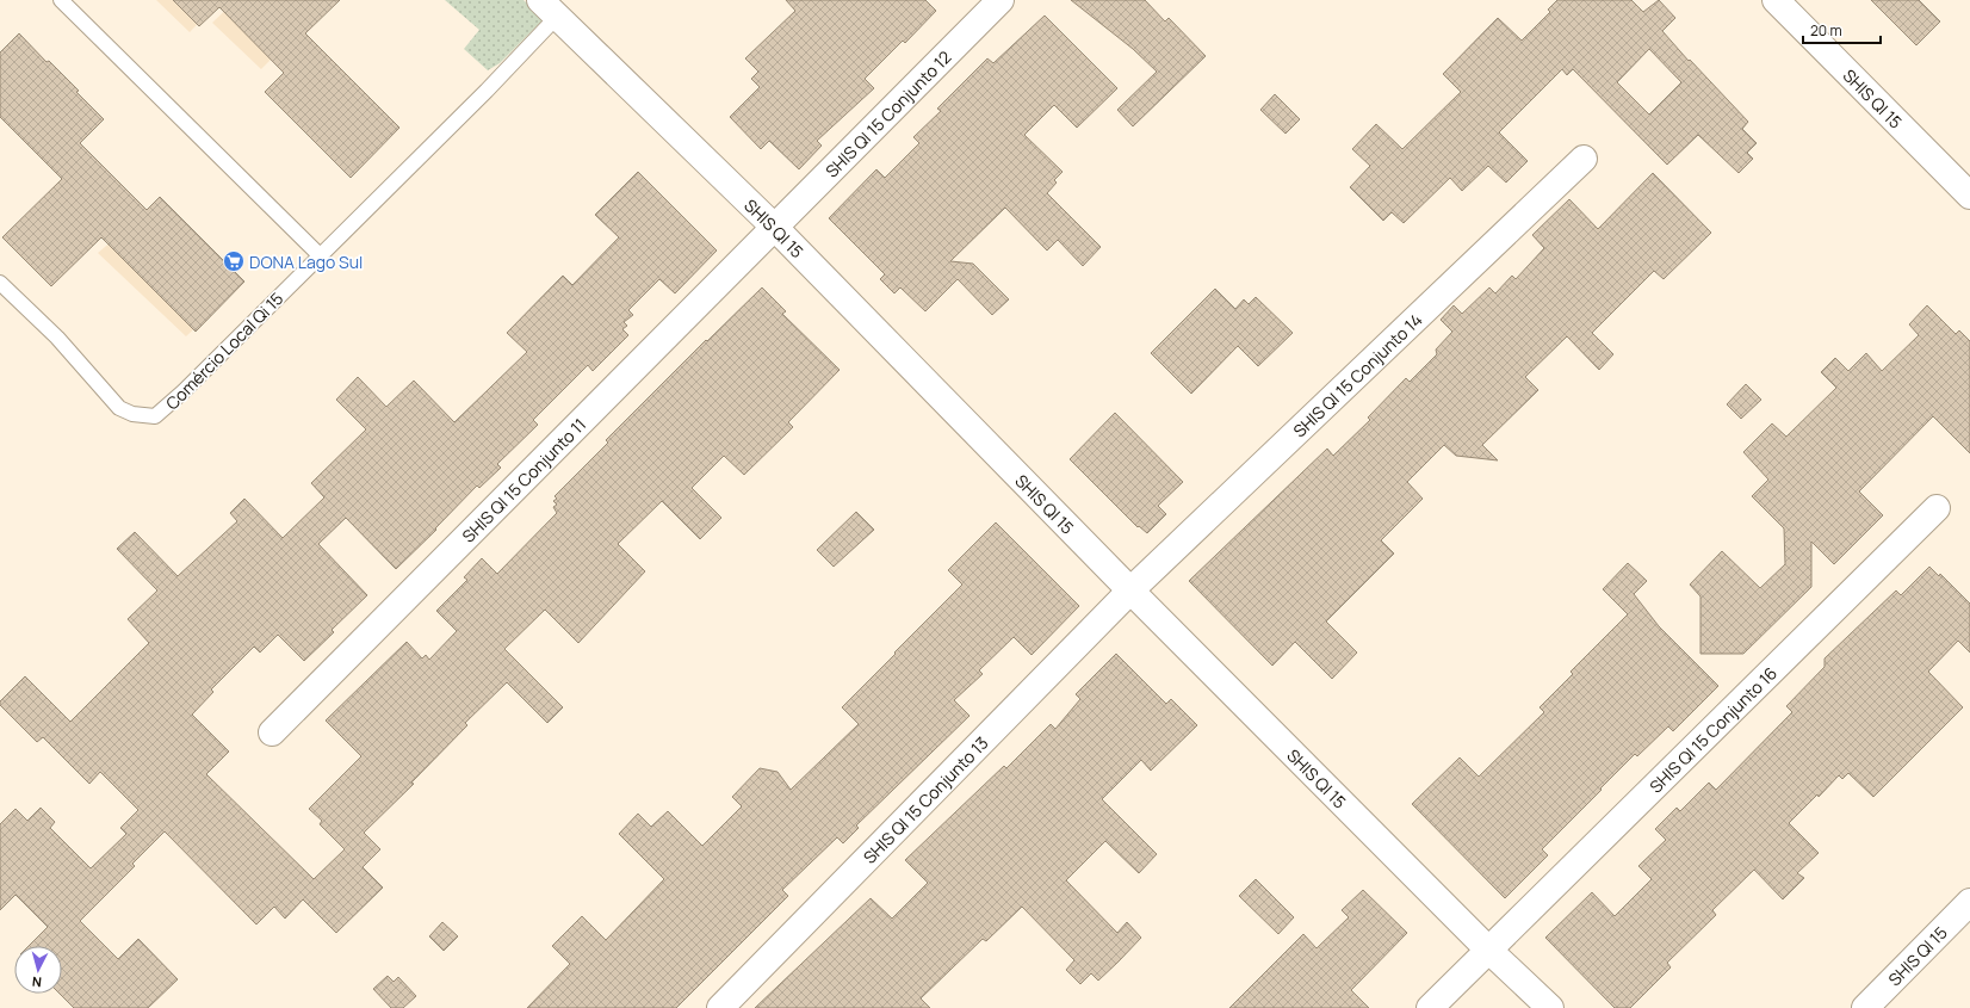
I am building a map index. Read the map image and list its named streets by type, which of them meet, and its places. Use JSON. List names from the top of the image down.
{
  "streets": {
    "street": [
      "SHIS QI 15",
      "SHIS QI 15 Conjunto 12",
      "SHIS QI 15 Conjunto 14",
      "SHIS QI 15 Conjunto 11",
      "SHIS QI 15 Conjunto 16",
      "SHIS QI 15 Conjunto 13"
    ],
    "lane": ["Comércio Local Qi 15"]
  },
  "crossings": [
    ["SHIS QI 15", "SHIS QI 15 Conjunto 12"],
    ["SHIS QI 15", "Comércio Local Qi 15"],
    ["SHIS QI 15", "SHIS QI 15 Conjunto 14"],
    ["SHIS QI 15", "SHIS QI 15 Conjunto 11"],
    ["SHIS QI 15", "SHIS QI 15 Conjunto 16"],
    ["SHIS QI 15", "SHIS QI 15 Conjunto 13"],
    ["SHIS QI 15 Conjunto 12", "SHIS QI 15 Conjunto 11"],
    ["SHIS QI 15 Conjunto 14", "SHIS QI 15 Conjunto 13"]
  ],
  "places": {
    "supermarket": ["DONA Lago Sul"]
  },
  "scale_bar": "20 m",
  "north": "bottom"
}
